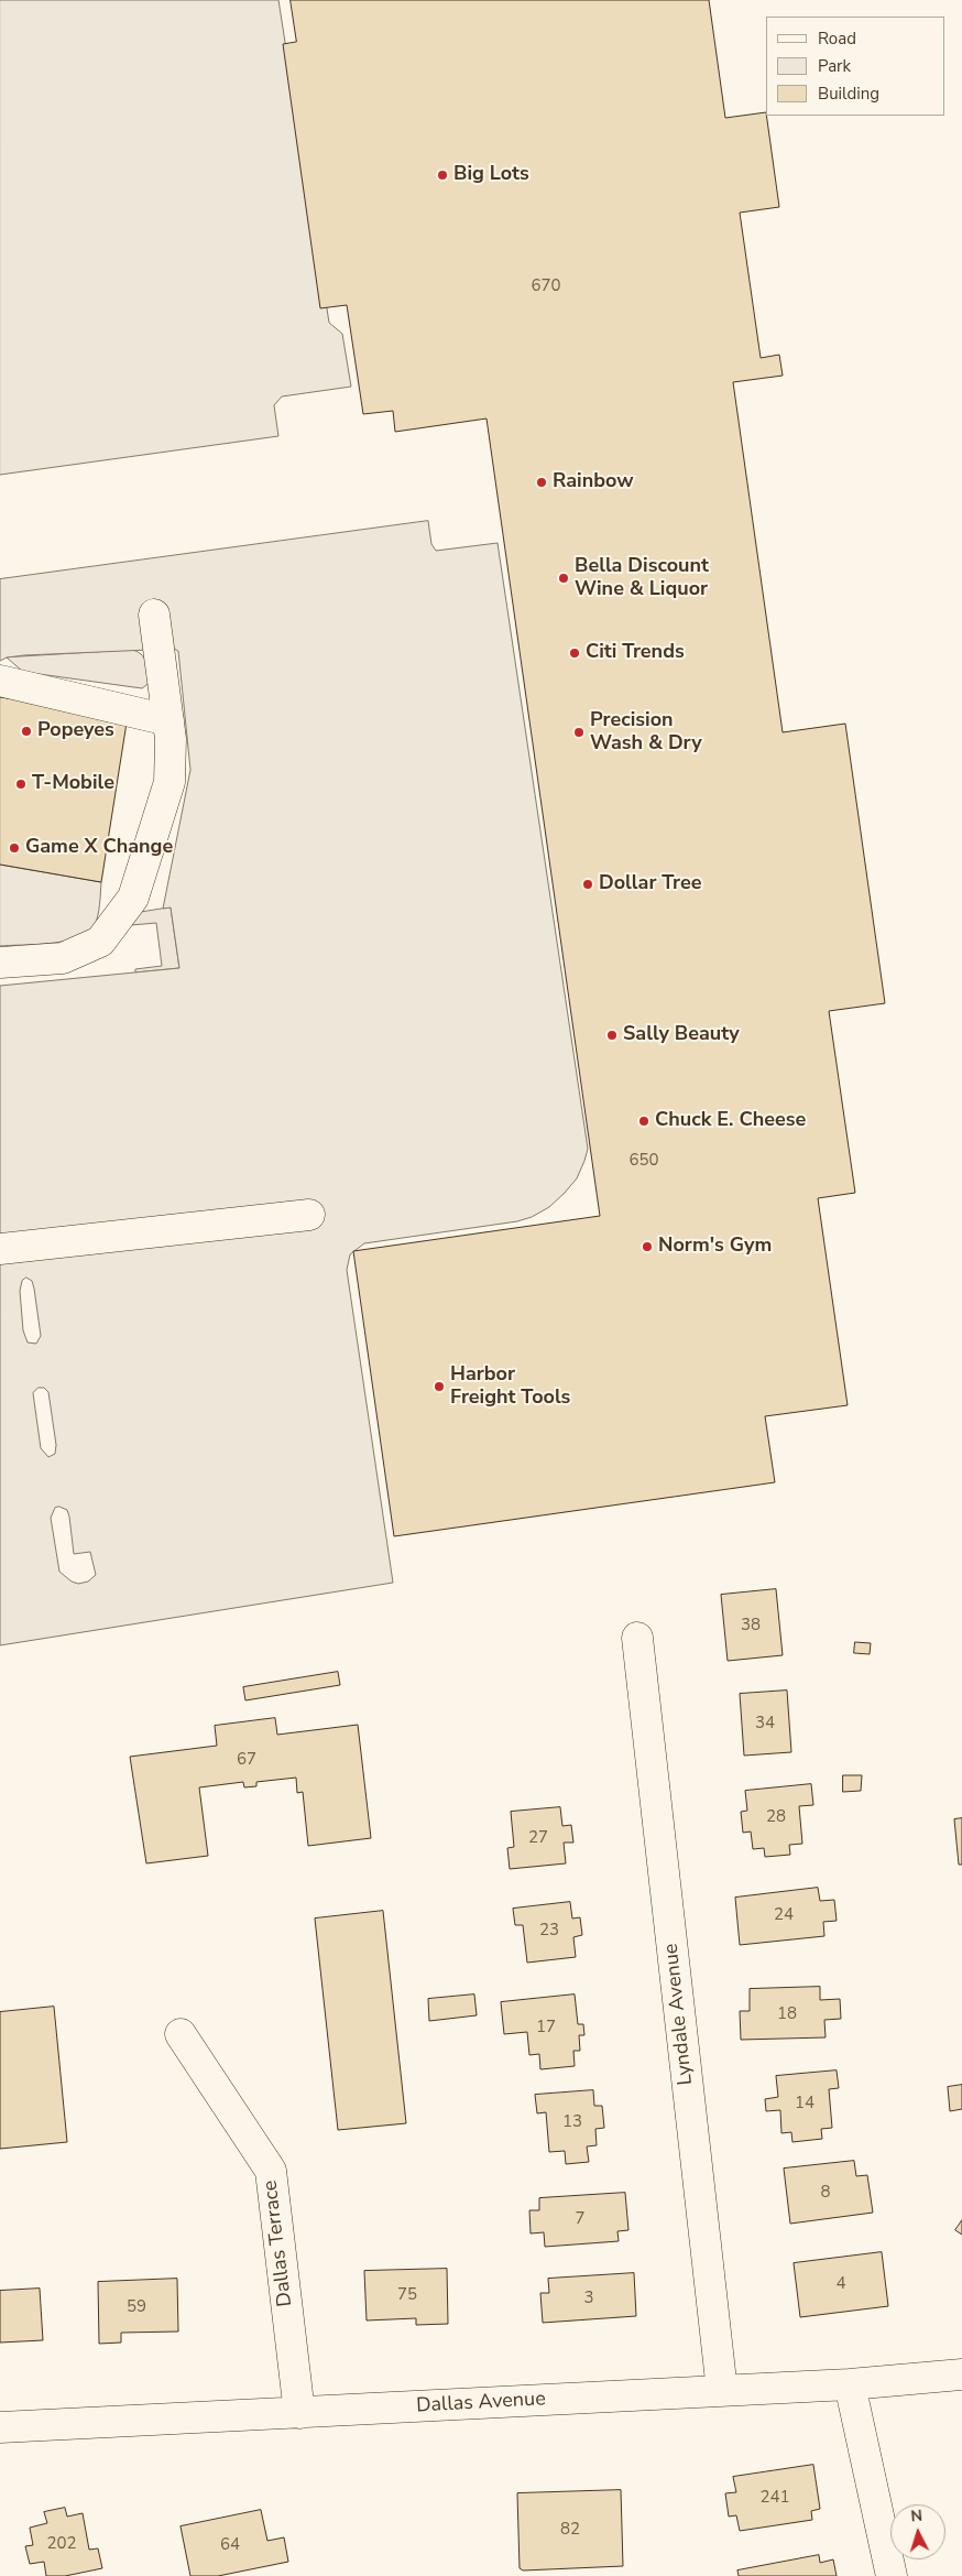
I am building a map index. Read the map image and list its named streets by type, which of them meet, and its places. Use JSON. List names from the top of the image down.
{
  "streets": {
    "street": ["Lyndale Avenue", "Dallas Terrace", "Dallas Avenue"]
  },
  "crossings": [
    ["Lyndale Avenue", "Dallas Avenue"],
    ["Dallas Terrace", "Dallas Avenue"]
  ],
  "places": [
    "Big Lots",
    "Rainbow",
    "Bella Discount Wine & Liquor",
    "Citi Trends",
    "Popeyes",
    "Precision Wash & Dry",
    "T-Mobile",
    "Game X Change",
    "Dollar Tree",
    "Sally Beauty",
    "Chuck E. Cheese",
    "Norm's Gym",
    "Harbor Freight Tools"
  ],
  "house_numbers": [
    "670",
    "650",
    "38",
    "34",
    "67",
    "28",
    "27",
    "24",
    "23",
    "18",
    "17",
    "14",
    "13",
    "8",
    "7",
    "4",
    "75",
    "3",
    "59",
    "241",
    "82",
    "202",
    "64"
  ],
  "legend": ["Road", "Park", "Building"],
  "north": "top"
}
